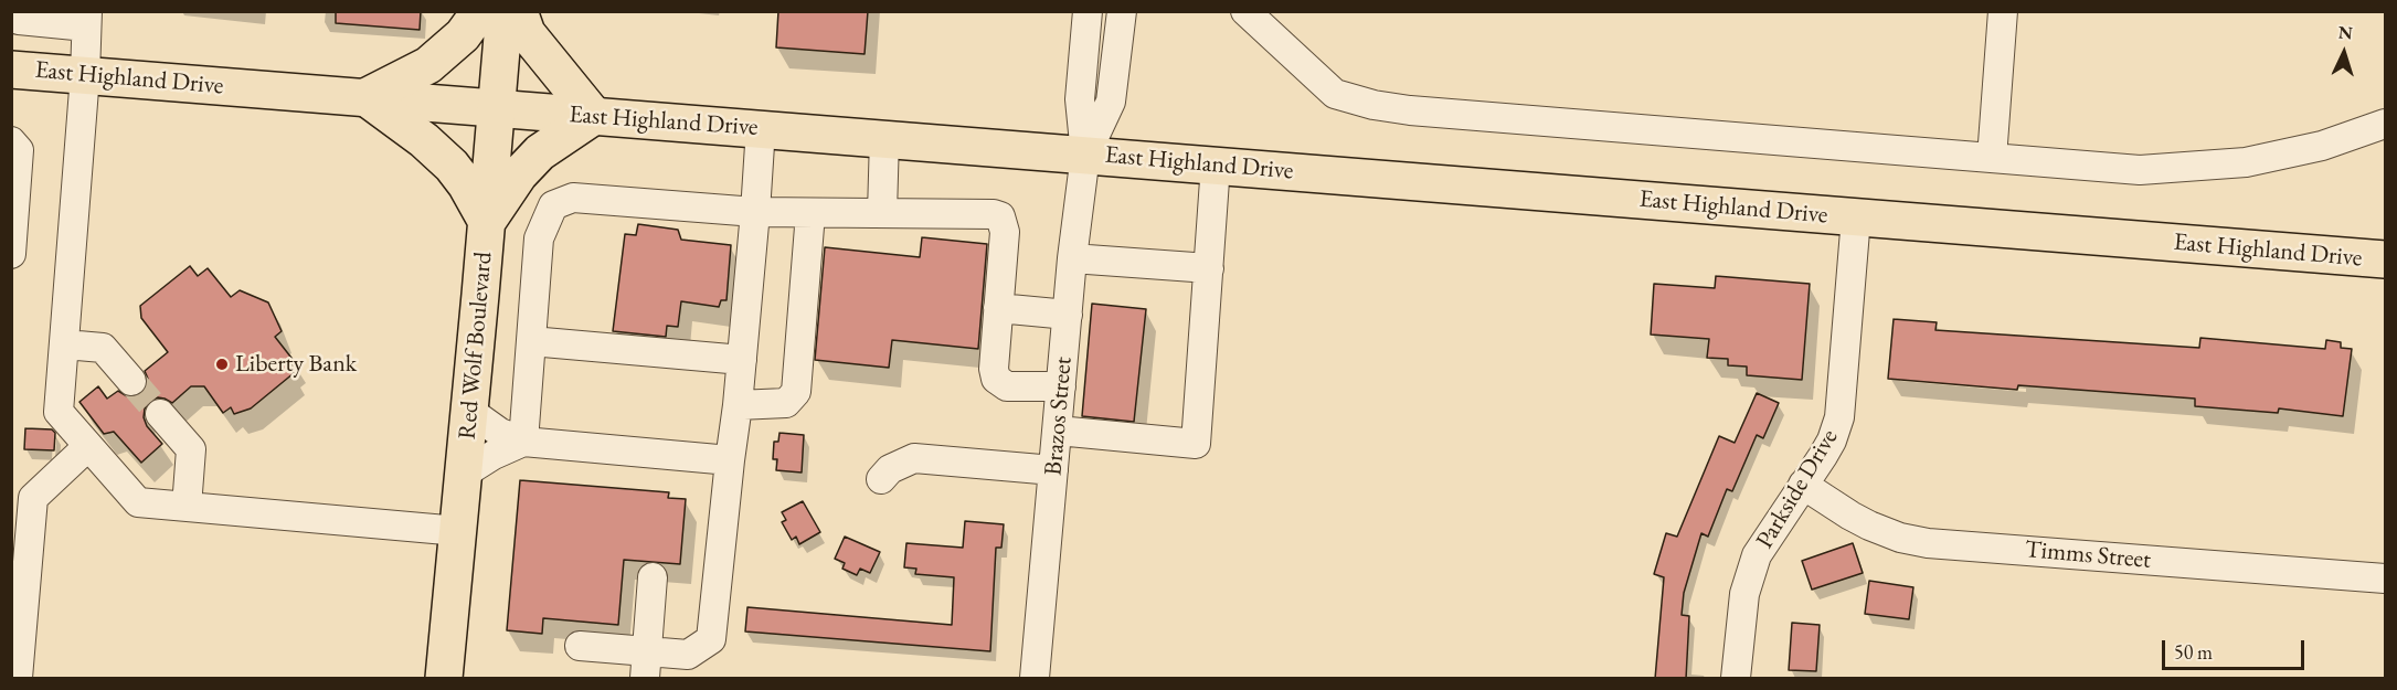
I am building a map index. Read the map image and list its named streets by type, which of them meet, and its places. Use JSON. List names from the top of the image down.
{
  "streets": {
    "main road": ["East Highland Drive", "Red Wolf Boulevard"],
    "street": ["Brazos Street", "Parkside Drive", "Timms Street"]
  },
  "crossings": [
    ["East Highland Drive", "Red Wolf Boulevard"],
    ["East Highland Drive", "Brazos Street"],
    ["East Highland Drive", "Parkside Drive"],
    ["Parkside Drive", "Timms Street"]
  ],
  "places": ["Liberty Bank"],
  "scale_bar": "50 m",
  "north": "top"
}
